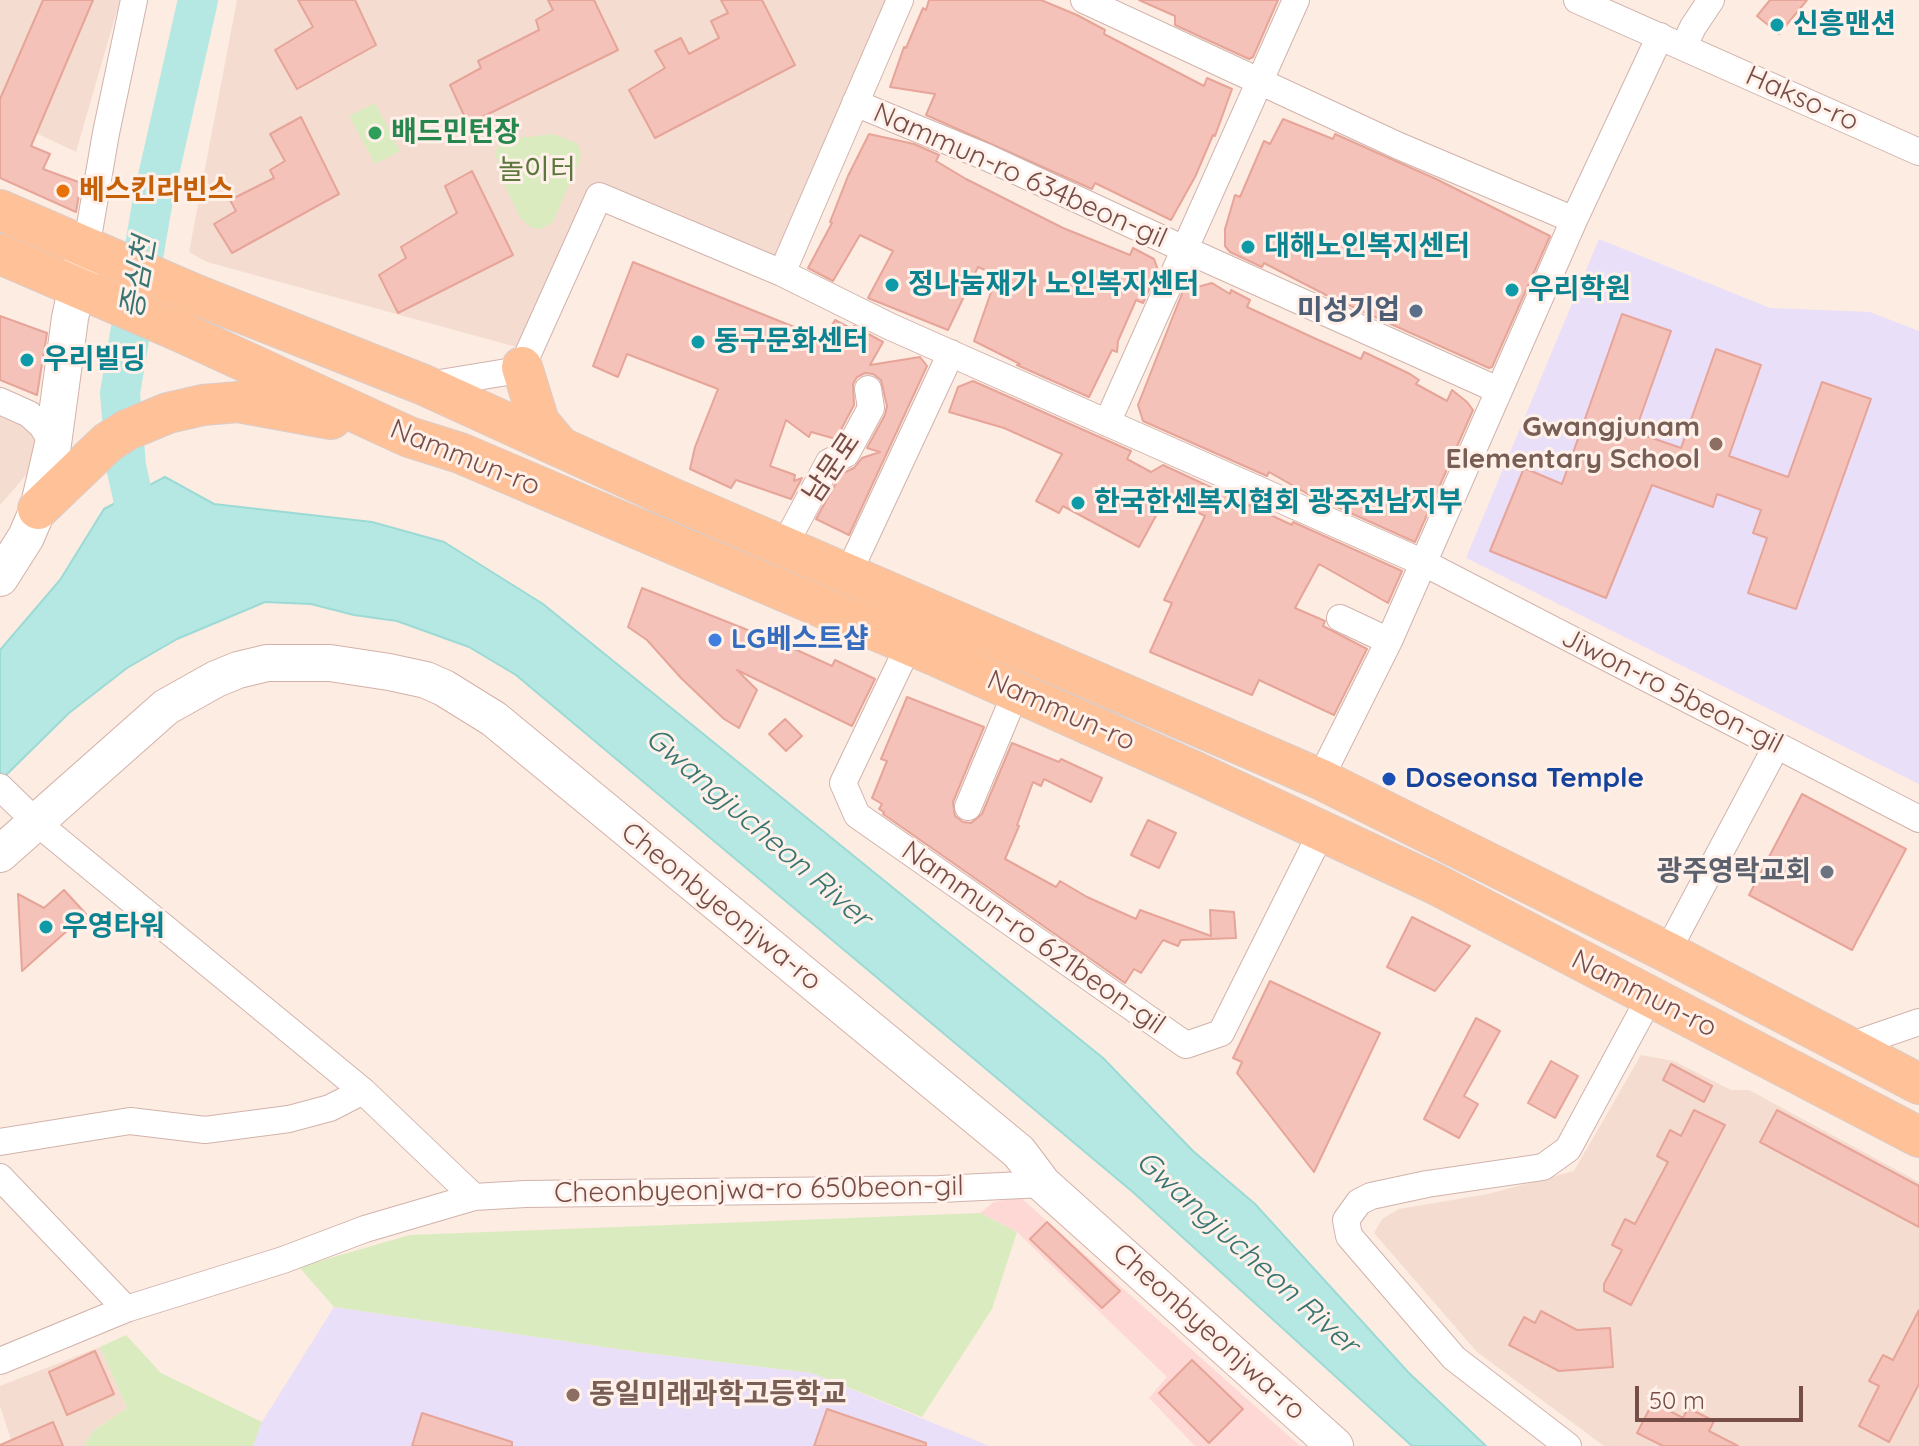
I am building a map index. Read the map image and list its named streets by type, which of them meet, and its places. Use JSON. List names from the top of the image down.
{
  "streets": {
    "main road": ["Nammun-ro", "Cheonbyeonjwa-ro"],
    "street": [
      "Hakso-ro",
      "Nammun-ro 634beon-gil",
      "남문로",
      "Jiwon-ro 5beon-gil",
      "Nammun-ro 621beon-gil",
      "Cheonbyeonjwa-ro 650beon-gil"
    ]
  },
  "crossings": [
    ["Nammun-ro 634beon-gil", "Jiwon-ro 5beon-gil"],
    ["Nammun-ro", "남문로"],
    ["Nammun-ro", "Jiwon-ro 5beon-gil"],
    ["Nammun-ro", "Nammun-ro 621beon-gil"],
    ["Cheonbyeonjwa-ro", "Cheonbyeonjwa-ro 650beon-gil"]
  ],
  "water": ["증심천", "Gwangjucheon River"],
  "parks": ["놀이터"],
  "places": [
    "신흥맨션",
    "배드민턴장",
    "베스킨라빈스",
    "대해노인복지센터",
    "정나눔재가 노인복지센터",
    "우리학원",
    "미성기업",
    "동구문화센터",
    "우리빌딩",
    "Gwangjunam Elementary School",
    "한국한센복지협회 광주전남지부",
    "LG베스트샵",
    "Doseonsa Temple",
    "광주영락교회",
    "우영타워",
    "동일미래과학고등학교"
  ],
  "scale_bar": "50 m"
}
